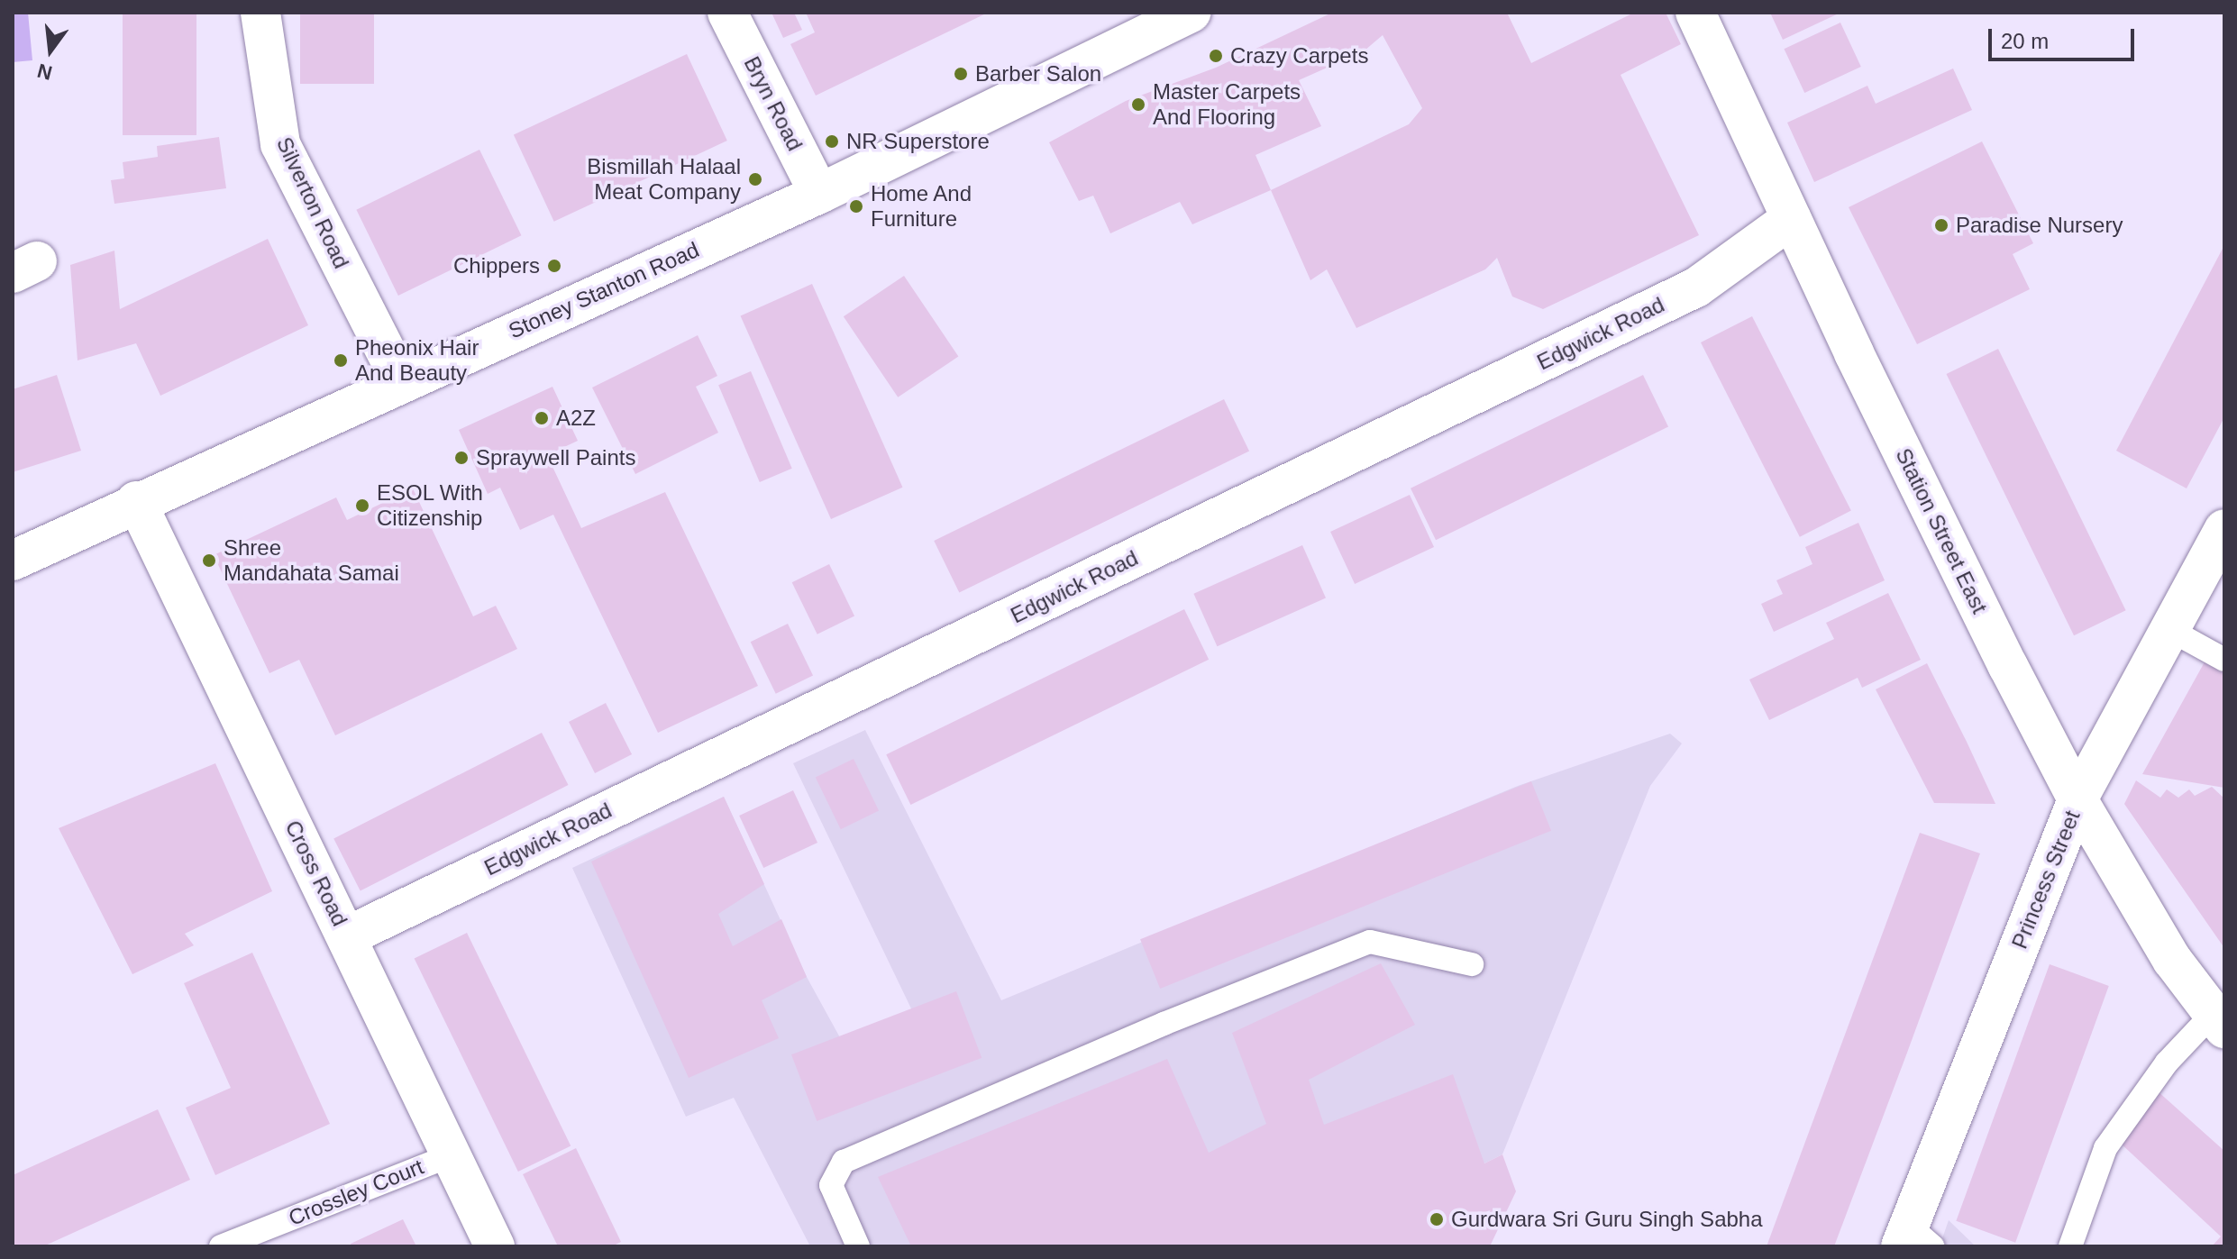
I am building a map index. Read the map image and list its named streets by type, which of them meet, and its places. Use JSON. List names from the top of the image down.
{
  "streets": {
    "street": [
      "Bryn Road",
      "Silverton Road",
      "Stoney Stanton Road",
      "Edgwick Road",
      "Station Street East",
      "Cross Road",
      "Princess Street"
    ],
    "lane": ["Crossley Court"]
  },
  "crossings": [
    ["Bryn Road", "Stoney Stanton Road"],
    ["Silverton Road", "Stoney Stanton Road"],
    ["Stoney Stanton Road", "Cross Road"],
    ["Edgwick Road", "Station Street East"],
    ["Edgwick Road", "Cross Road"],
    ["Station Street East", "Princess Street"],
    ["Cross Road", "Crossley Court"]
  ],
  "places": [
    "Crazy Carpets",
    "Barber Salon",
    "Master Carpets And Flooring",
    "NR Superstore",
    "Bismillah Halaal Meat Company",
    "Home And Furniture",
    "Paradise Nursery",
    "Chippers",
    "Pheonix Hair And Beauty",
    "A2Z",
    "Spraywell Paints",
    "ESOL With Citizenship",
    "Shree Mandahata Samai",
    "Gurdwara Sri Guru Singh Sabha"
  ],
  "scale_bar": "20 m",
  "north": "bottom"
}
